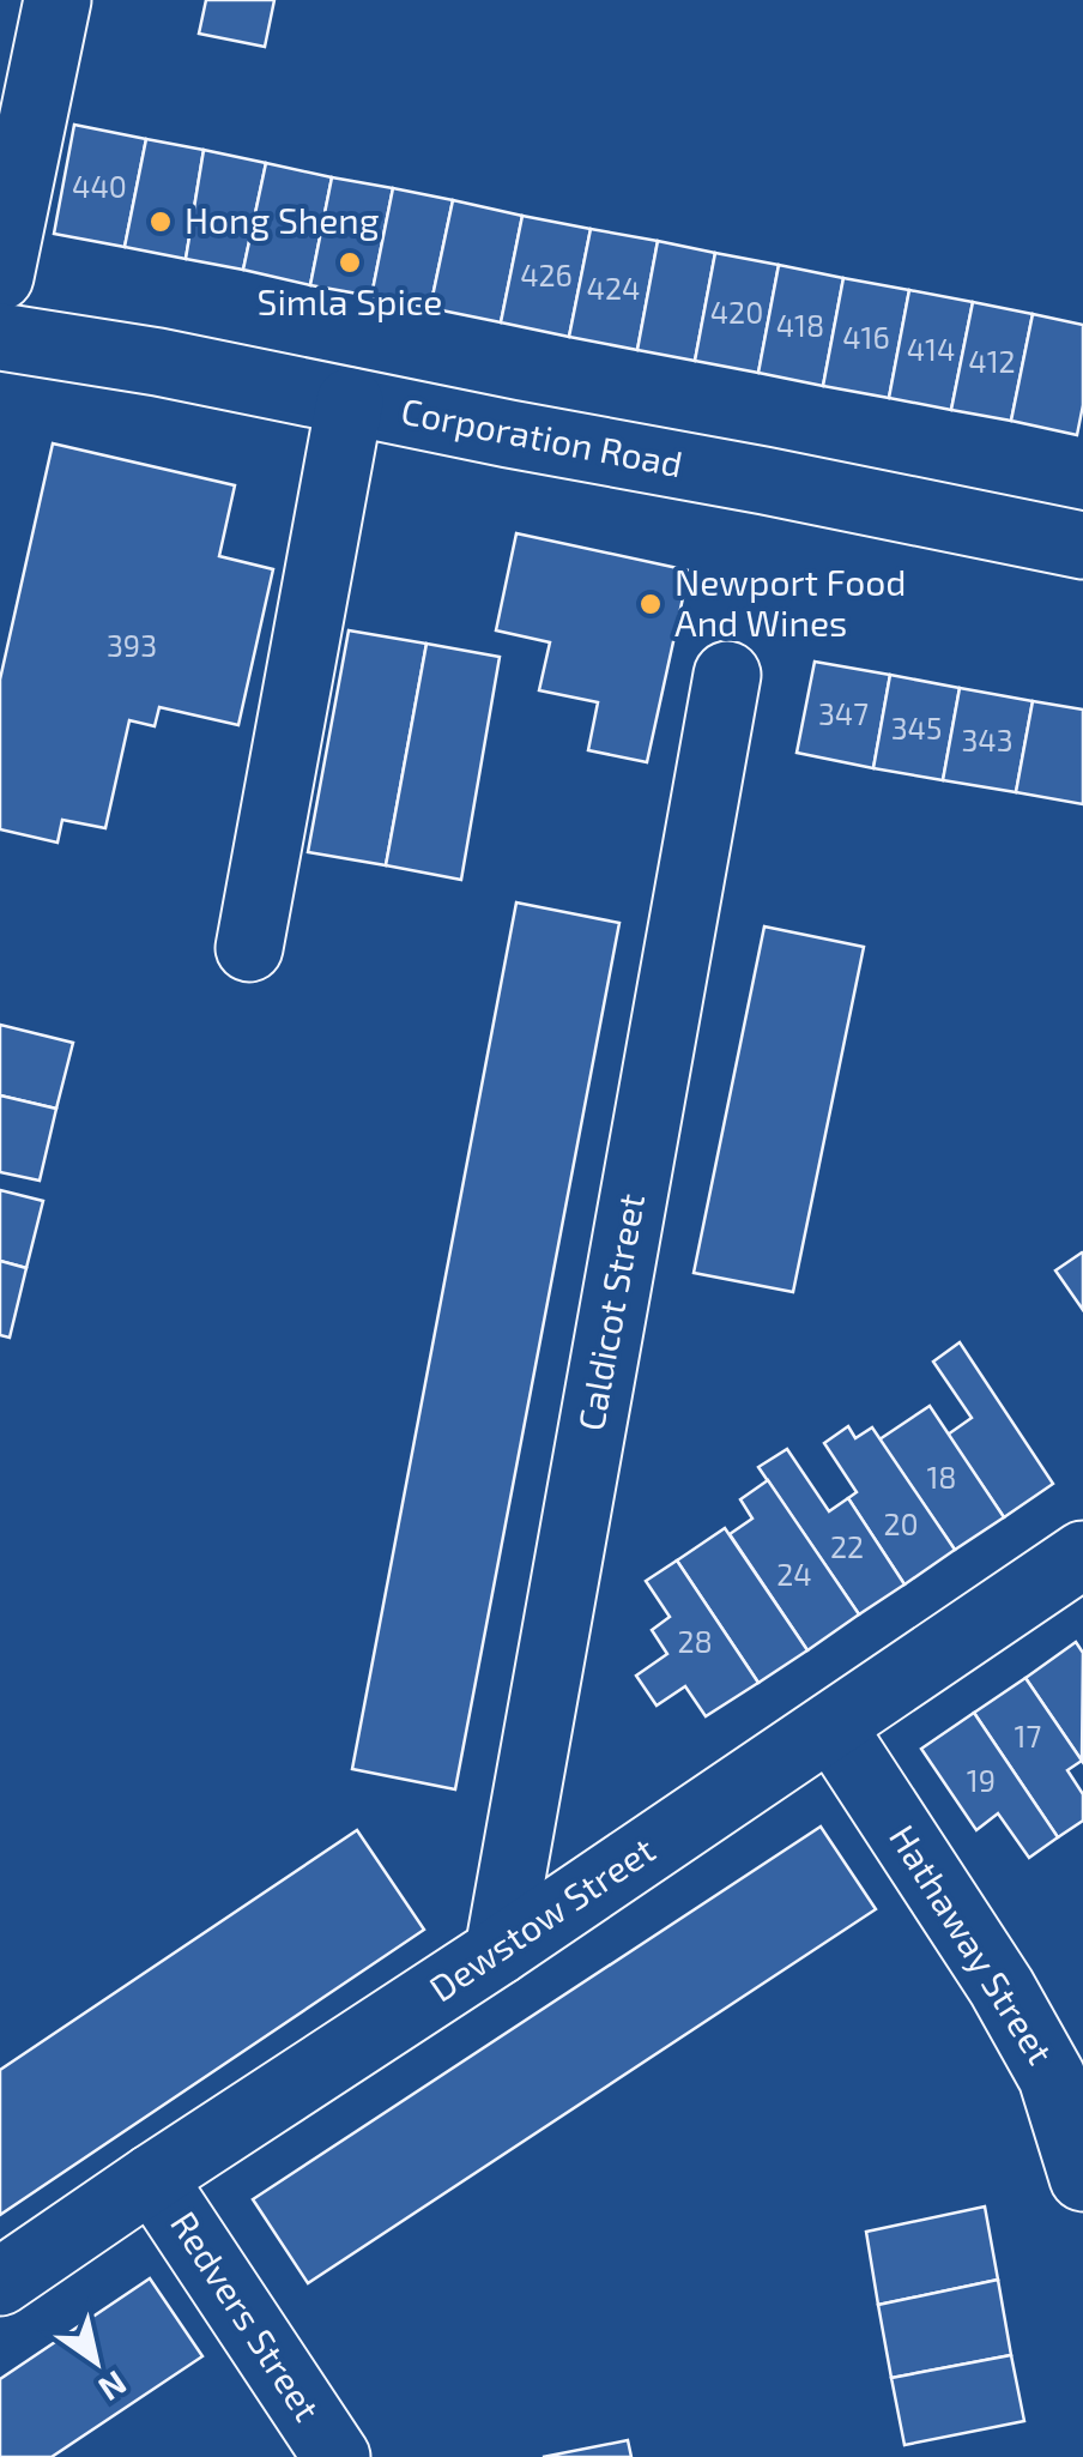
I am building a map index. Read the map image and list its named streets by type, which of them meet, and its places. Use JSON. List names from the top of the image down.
{
  "streets": {
    "street": [
      "Corporation Road",
      "Caldicot Street",
      "Dewstow Street",
      "Hathaway Street",
      "Redvers Street"
    ]
  },
  "crossings": [
    ["Caldicot Street", "Dewstow Street"],
    ["Dewstow Street", "Hathaway Street"],
    ["Dewstow Street", "Redvers Street"]
  ],
  "places": ["Hong Sheng", "Simla Spice", "Newport Food And Wines"],
  "house_numbers": [
    "440",
    "426",
    "424",
    "420",
    "418",
    "416",
    "414",
    "412",
    "393",
    "347",
    "345",
    "343",
    "18",
    "20",
    "22",
    "24",
    "28",
    "17",
    "19"
  ],
  "north": "bottom right"
}
